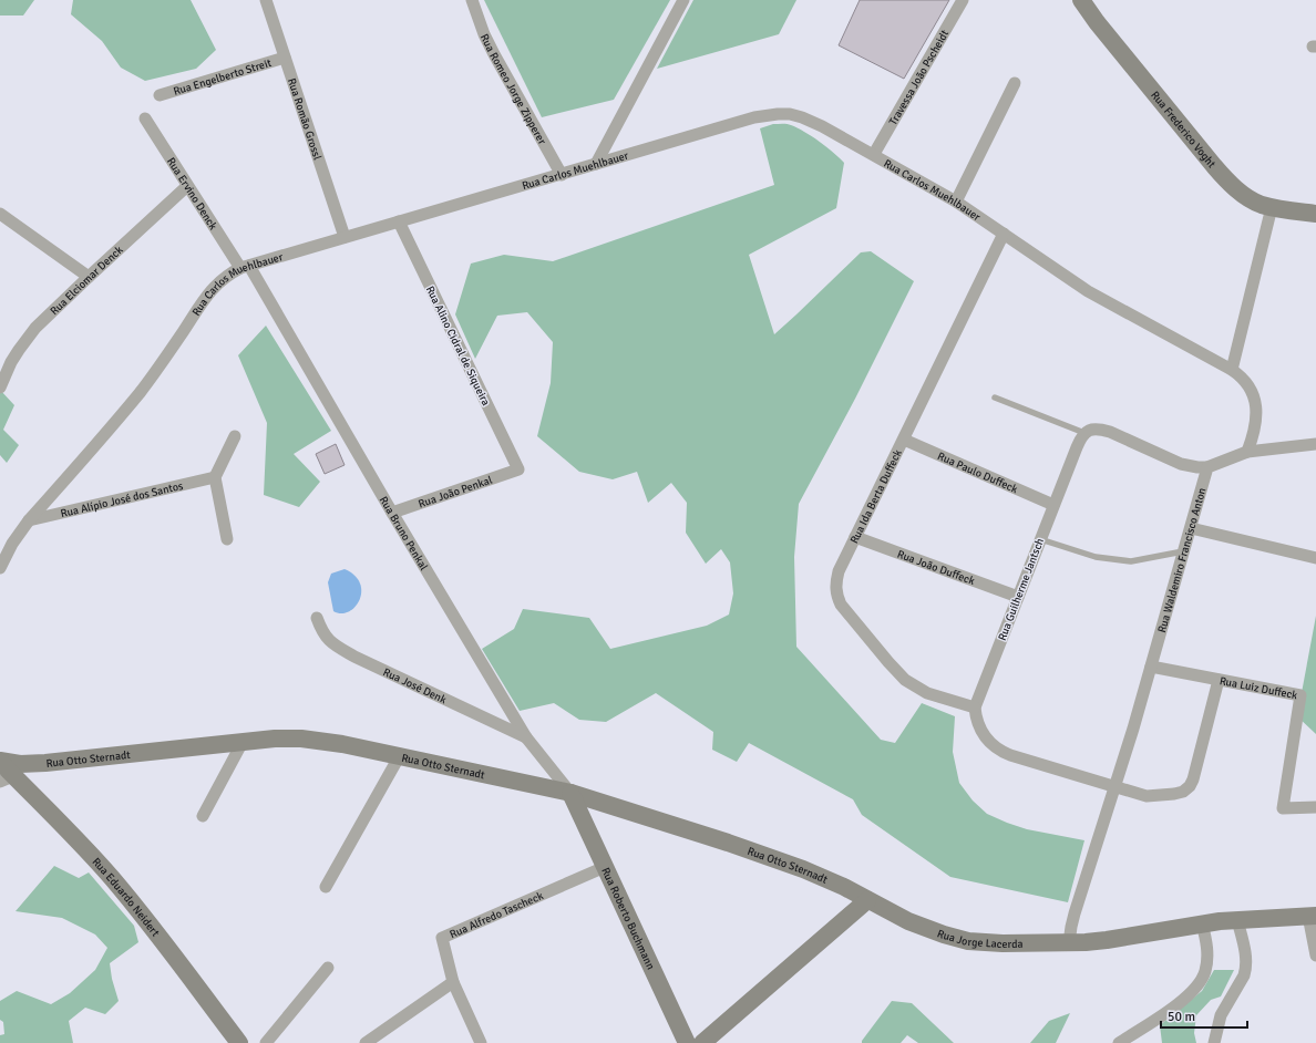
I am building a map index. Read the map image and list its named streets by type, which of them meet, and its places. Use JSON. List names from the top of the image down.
{
  "streets": {
    "main road": [
      "Rua Frederico Voght",
      "Rua Otto Sternadt",
      "Rua Eduardo Neidert",
      "Rua Roberto Buchmann",
      "Rua Jorge Lacerda"
    ],
    "street": [
      "Rua Engelberto Streit",
      "Travessa João Pscheidt",
      "Rua Romeo Jorge Zipperer",
      "Rua Romão Grossl",
      "Rua Carlos Muehlbauer",
      "Rua Ervino Denck",
      "Rua Elciomar Denck",
      "Rua Alino Cidral de Siqueira",
      "Rua Paulo Duffeck",
      "Rua João Penkal",
      "Rua Ida Berta Duffeck",
      "Rua Alípio José dos Santos",
      "Rua Bruno Penkal",
      "Rua Waldemiro Francisco Anton",
      "Rua João Duffeck",
      "Rua Guilherme Jantsch",
      "Rua José Denk",
      "Rua Luiz Duffeck",
      "Rua Alfredo Tascheck"
    ]
  },
  "crossings": [
    ["Rua Engelberto Streit", "Rua Romão Grossl"],
    ["Travessa João Pscheidt", "Rua Carlos Muehlbauer"],
    ["Rua Romeo Jorge Zipperer", "Rua Carlos Muehlbauer"],
    ["Rua Romão Grossl", "Rua Carlos Muehlbauer"],
    ["Rua Carlos Muehlbauer", "Rua Ervino Denck"],
    ["Rua Carlos Muehlbauer", "Rua Alino Cidral de Siqueira"],
    ["Rua Carlos Muehlbauer", "Rua Ida Berta Duffeck"],
    ["Rua Carlos Muehlbauer", "Rua Alípio José dos Santos"],
    ["Rua Carlos Muehlbauer", "Rua Bruno Penkal"],
    ["Rua Ervino Denck", "Rua Elciomar Denck"],
    ["Rua Ervino Denck", "Rua Bruno Penkal"],
    ["Rua Alino Cidral de Siqueira", "Rua João Penkal"],
    ["Rua Paulo Duffeck", "Rua Ida Berta Duffeck"],
    ["Rua Paulo Duffeck", "Rua Guilherme Jantsch"],
    ["Rua João Penkal", "Rua Bruno Penkal"],
    ["Rua Ida Berta Duffeck", "Rua João Duffeck"],
    ["Rua Ida Berta Duffeck", "Rua Guilherme Jantsch"],
    ["Rua Bruno Penkal", "Rua José Denk"],
    ["Rua Bruno Penkal", "Rua Otto Sternadt"],
    ["Rua Bruno Penkal", "Rua Roberto Buchmann"],
    ["Rua Waldemiro Francisco Anton", "Rua Luiz Duffeck"],
    ["Rua Waldemiro Francisco Anton", "Rua Jorge Lacerda"],
    ["Rua João Duffeck", "Rua Guilherme Jantsch"],
    ["Rua Otto Sternadt", "Rua Eduardo Neidert"],
    ["Rua Otto Sternadt", "Rua Roberto Buchmann"],
    ["Rua Otto Sternadt", "Rua Jorge Lacerda"],
    ["Rua Alfredo Tascheck", "Rua Roberto Buchmann"]
  ],
  "scale_bar": "50 m"
}
